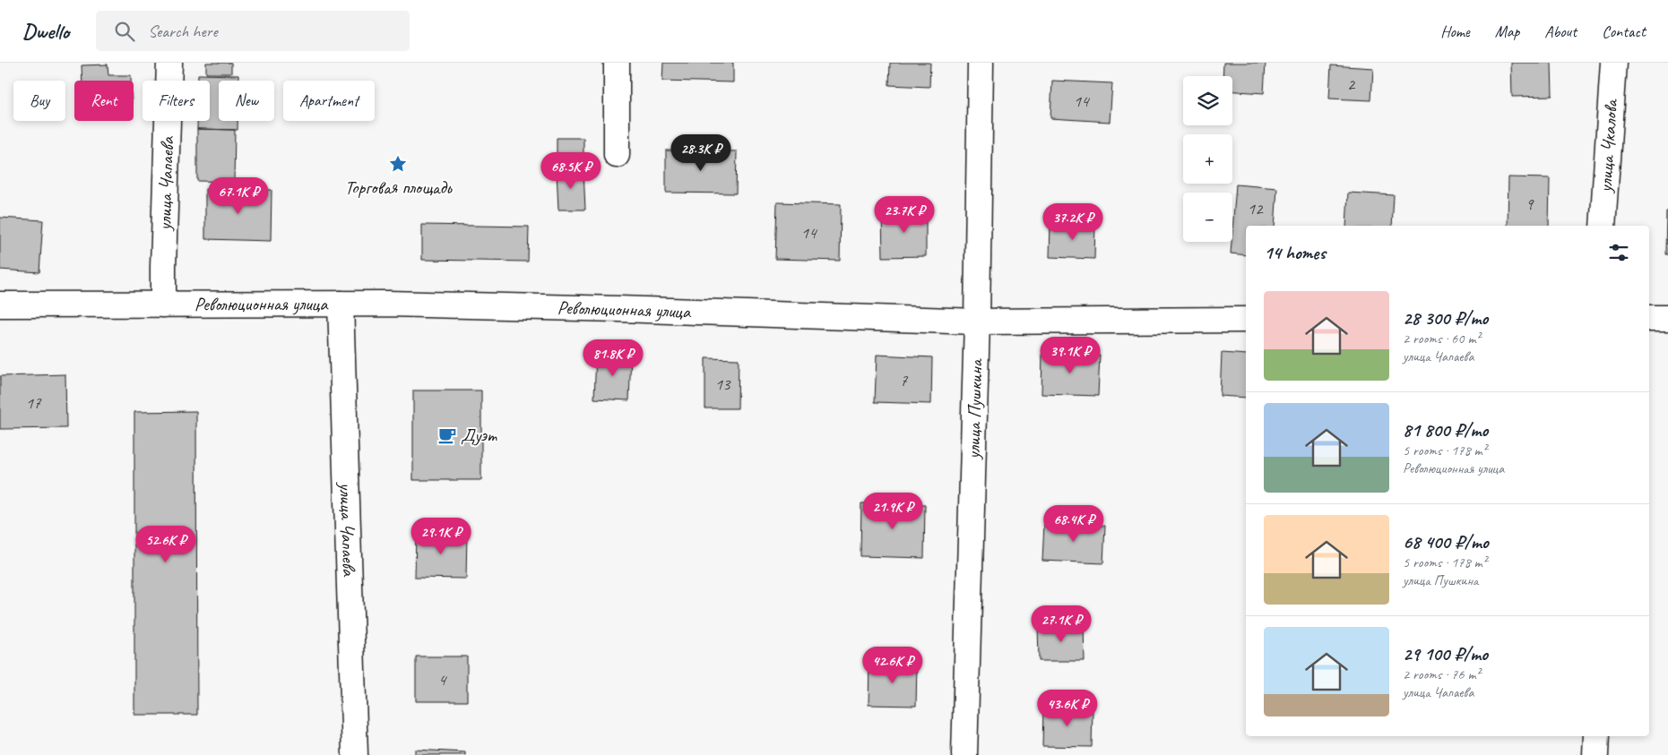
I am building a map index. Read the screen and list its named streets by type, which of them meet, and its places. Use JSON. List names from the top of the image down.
{
  "streets": {
    "street": [
      "улица Чкалова",
      "улица Чапаева",
      "Революционная улица",
      "улица Пушкина"
    ]
  },
  "crossings": [
    ["улица Чапаева", "Революционная улица"],
    ["Революционная улица", "улица Пушкина"]
  ],
  "places": {
    "place": ["Торговая площадь"],
    "cafe": ["Дуэт"]
  },
  "house_numbers": [
    "2",
    "14",
    "9",
    "12",
    "14",
    "7",
    "13",
    "17",
    "4"
  ],
  "page": {
    "header": "Dwello",
    "search": "Search here",
    "nav": [
      "Home",
      "Map",
      "About",
      "Contact"
    ],
    "map_buttons": ["+", "−"],
    "chip": [
      "Buy",
      "Rent",
      "Filters",
      "New",
      "Apartment"
    ],
    "price": [
      "28.3K ₽",
      "68.5K ₽",
      "67.1K ₽",
      "23.7K ₽",
      "37.2K ₽",
      "39.1K ₽",
      "81.8K ₽",
      "21.9K ₽",
      "68.4K ₽",
      "29.1K ₽",
      "52.6K ₽",
      "27.1K ₽",
      "42.6K ₽",
      "43.6K ₽"
    ],
    "heading": "14 homes",
    "list": [
      {
        "name": "28 300 ₽/mo",
        "note": "2 rooms · 60 m² · улица Чапаева"
      },
      {
        "name": "81 800 ₽/mo",
        "note": "5 rooms · 178 m² · Революционная улица"
      },
      {
        "name": "68 400 ₽/mo",
        "note": "5 rooms · 178 m² · улица Пушкина"
      },
      {
        "name": "29 100 ₽/mo",
        "note": "2 rooms · 76 m² · улица Чапаева"
      }
    ]
  }
}
